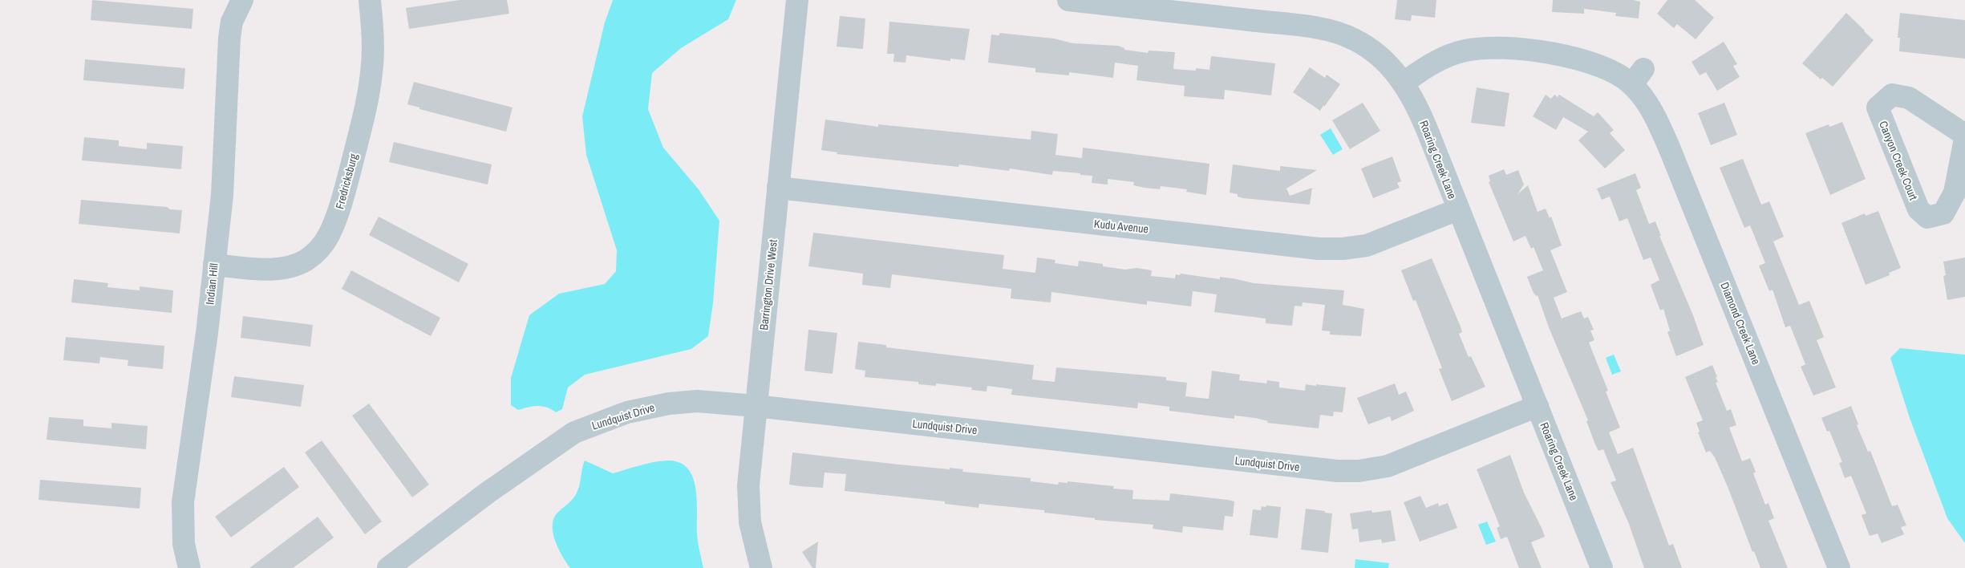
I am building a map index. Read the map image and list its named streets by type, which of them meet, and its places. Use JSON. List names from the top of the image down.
{
  "streets": {
    "street": [
      "Roaring Creek Lane",
      "Canyon Creek Court",
      "Fredricksburg",
      "Kudu Avenue",
      "Indian Hill",
      "Barrington Drive West",
      "Diamond Creek Lane",
      "Lundquist Drive"
    ]
  },
  "crossings": [
    ["Roaring Creek Lane", "Kudu Avenue"],
    ["Roaring Creek Lane", "Diamond Creek Lane"],
    ["Roaring Creek Lane", "Lundquist Drive"],
    ["Fredricksburg", "Indian Hill"],
    ["Kudu Avenue", "Barrington Drive West"],
    ["Barrington Drive West", "Lundquist Drive"]
  ]
}
